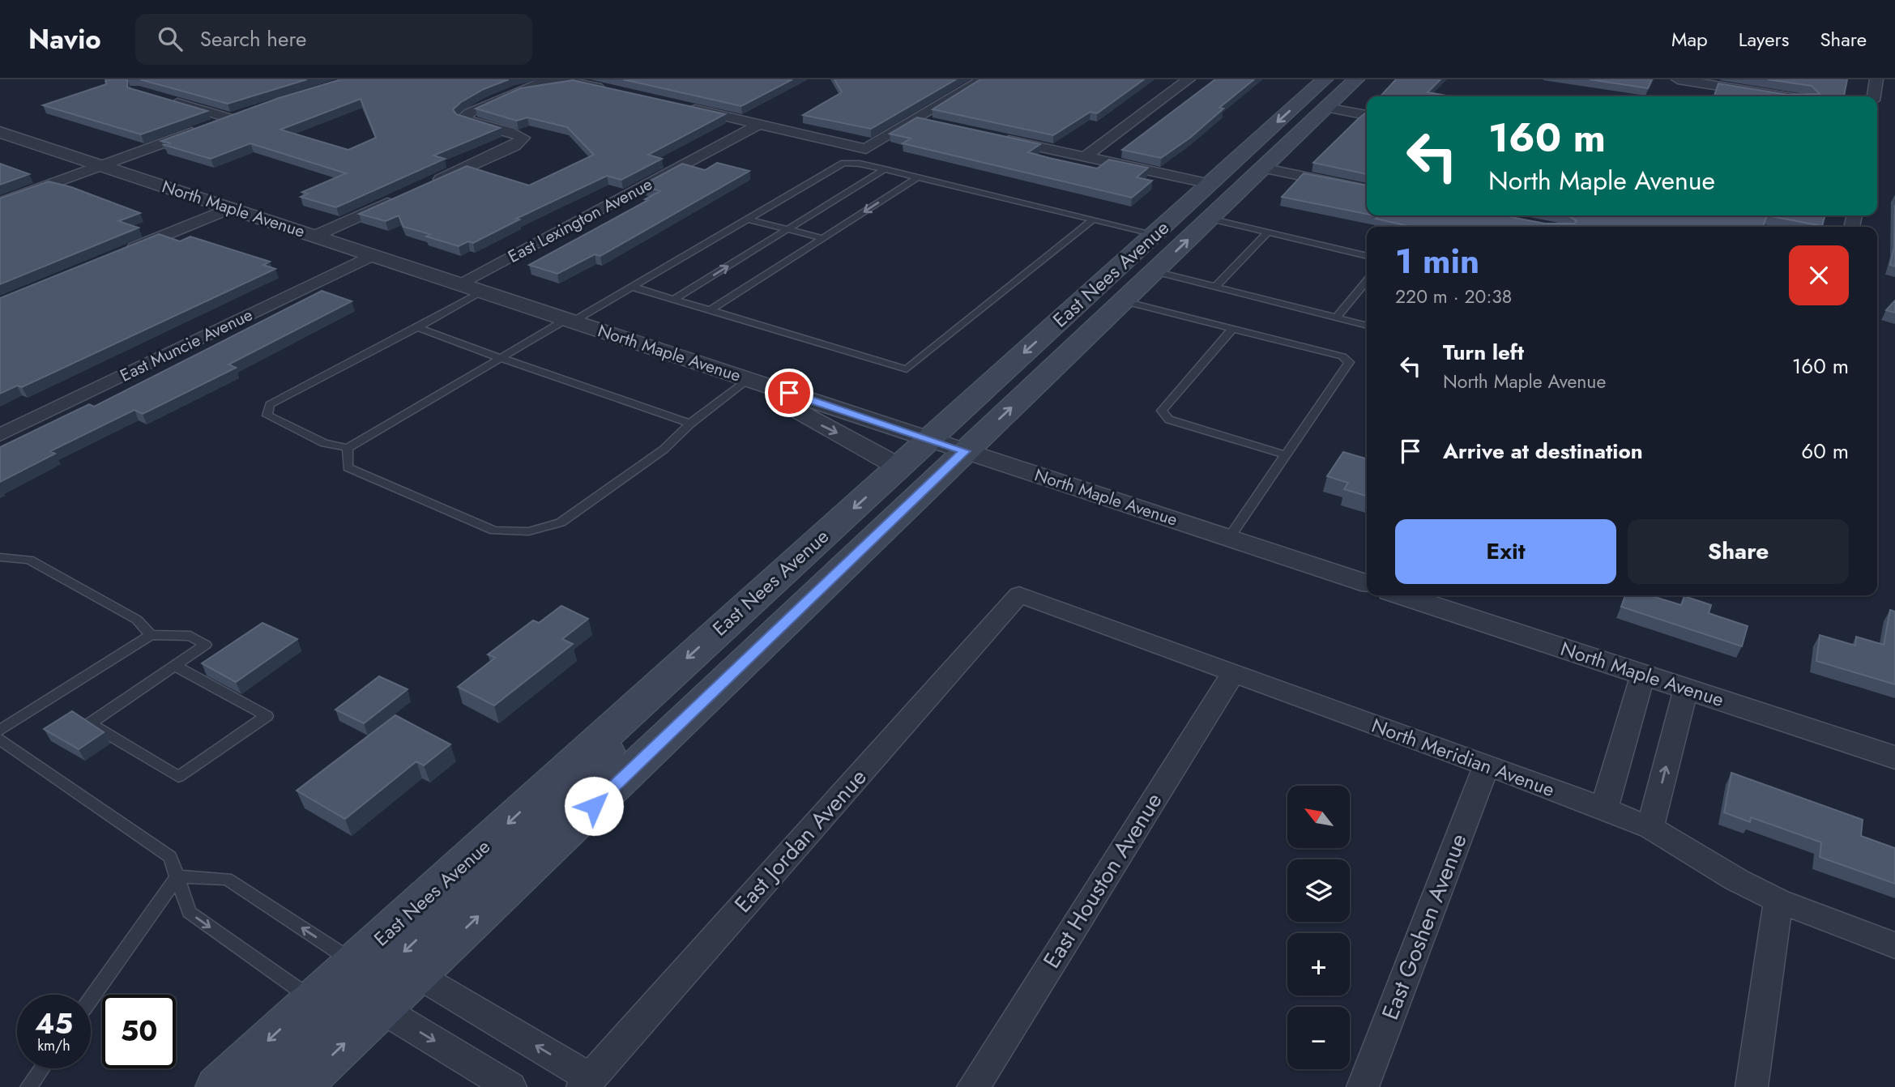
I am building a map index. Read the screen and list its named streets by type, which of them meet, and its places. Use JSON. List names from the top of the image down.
{
  "streets": {
    "main road": ["East Nees Avenue"],
    "street": [
      "North Maple Avenue",
      "East Lexington Avenue",
      "East Muncie Avenue",
      "North Meridian Avenue",
      "East Jordan Avenue",
      "East Houston Avenue",
      "East Goshen Avenue"
    ]
  },
  "crossings": [
    ["North Maple Avenue", "East Lexington Avenue"],
    ["North Maple Avenue", "East Nees Avenue"],
    ["North Maple Avenue", "East Muncie Avenue"],
    ["North Meridian Avenue", "East Jordan Avenue"],
    ["North Meridian Avenue", "East Houston Avenue"],
    ["North Meridian Avenue", "East Goshen Avenue"]
  ],
  "north": "top left",
  "page": {
    "header": "Navio",
    "search": "Search here",
    "nav": ["Map", "Layers", "Share"],
    "turn": ["160 m", "North Maple Avenue"],
    "heading": ["1 min", "220 m · 20:38"],
    "list": [
      {
        "name": "Turn left",
        "note": "North Maple Avenue",
        "value": "160 m"
      },
      {
        "name": "Arrive at destination",
        "value": "60 m"
      }
    ],
    "buttons": ["Exit", "Share"],
    "map_buttons": ["+", "−"],
    "speed": "45 km/h",
    "limit": "50"
  }
}
